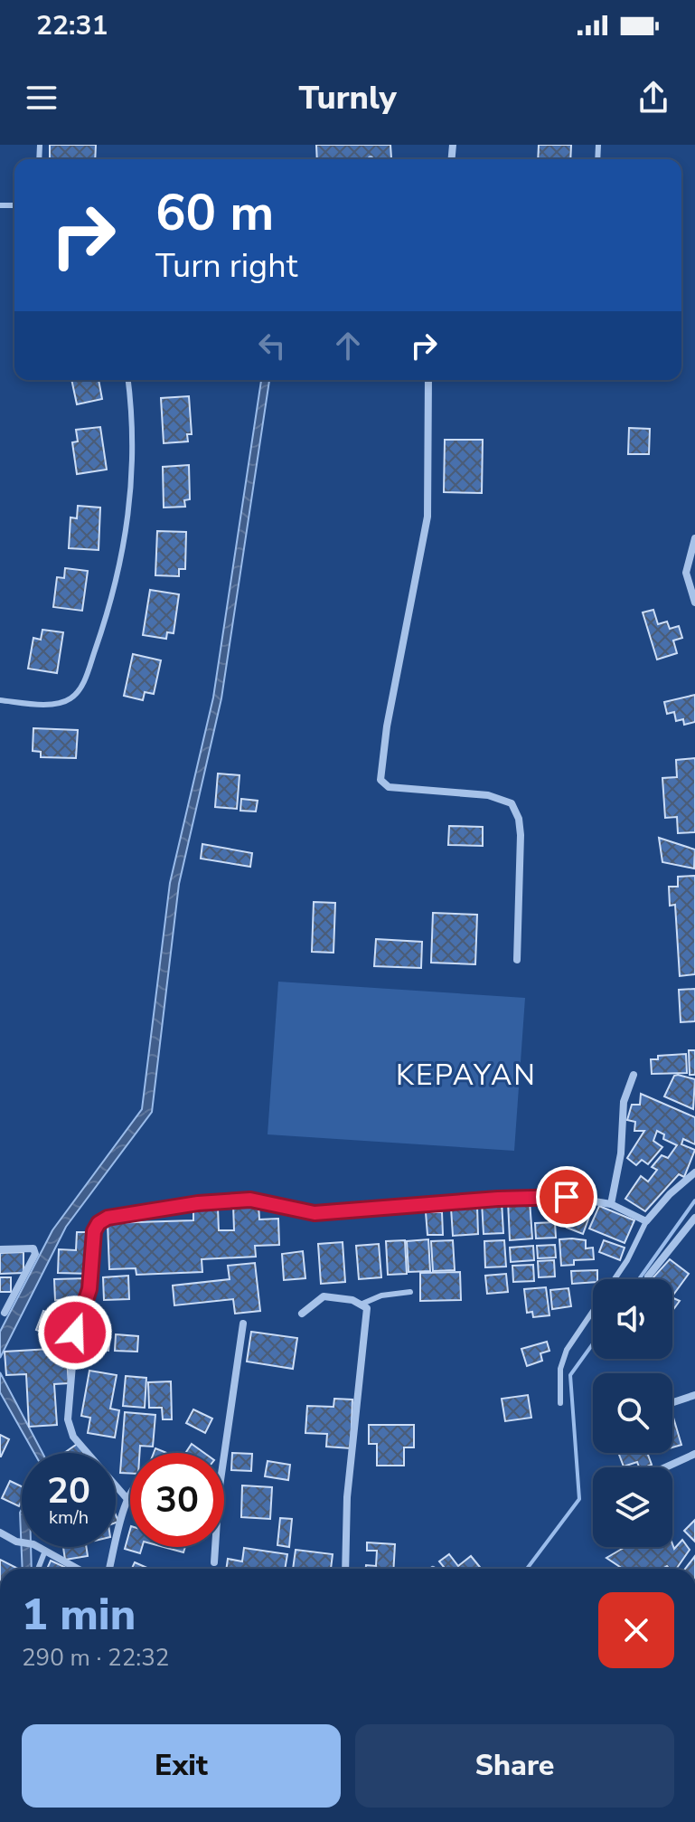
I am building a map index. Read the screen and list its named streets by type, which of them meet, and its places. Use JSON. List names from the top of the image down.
{
  "districts": ["KEPAYAN"],
  "page": {
    "status": "22:31",
    "header": "Turnly",
    "turn": ["60 m", "Turn right"],
    "speed": "20 km/h",
    "limit": "30",
    "heading": ["1 min", "290 m · 22:32"],
    "buttons": ["Exit", "Share"]
  }
}
